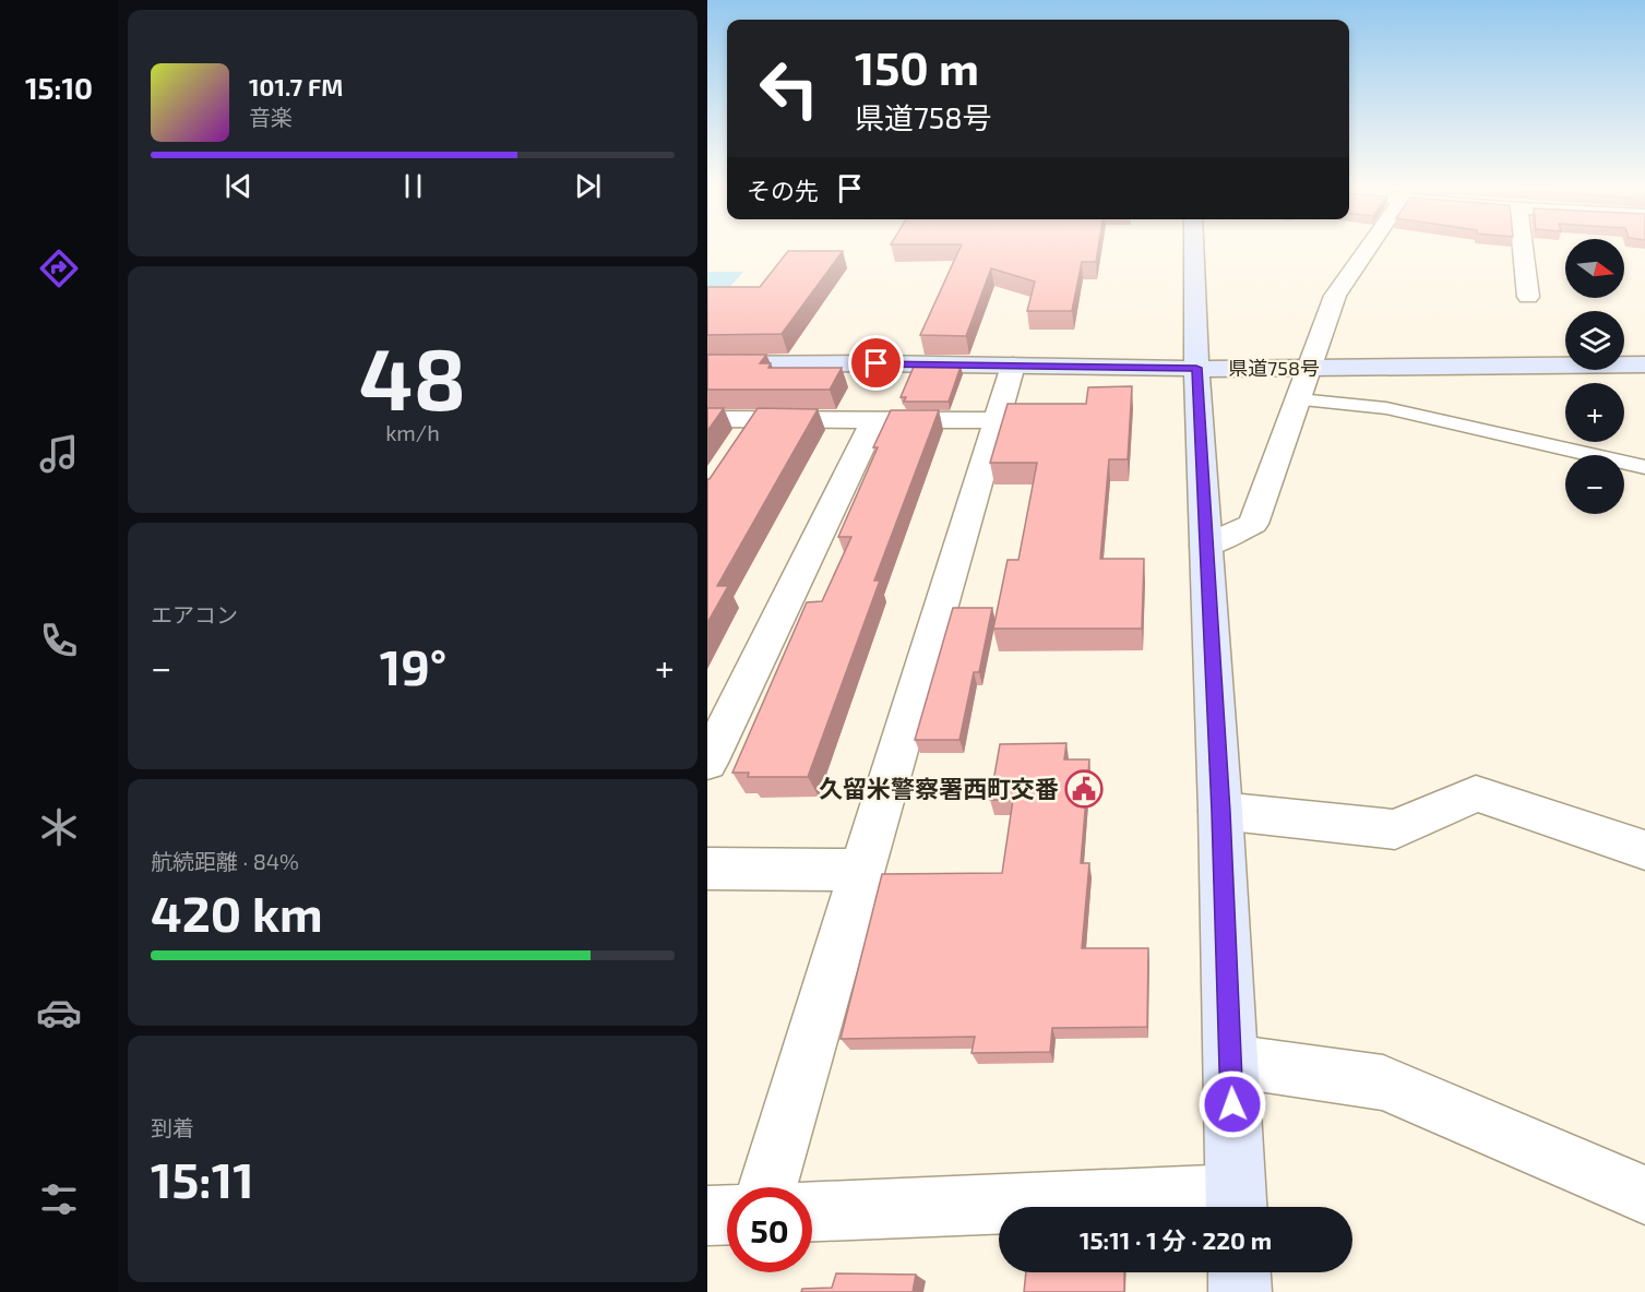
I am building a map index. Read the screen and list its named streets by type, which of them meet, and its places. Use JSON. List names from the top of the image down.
{
  "streets": {
    "main road": ["県道758号"]
  },
  "places": {
    "public building": ["久留米警察署西町交番"]
  },
  "north": "right",
  "page": {
    "tabs": "15:10",
    "turn": ["150 m", "県道758号"],
    "song": ["101.7 FM", "音楽"],
    "then": "その先",
    "map_buttons": ["+", "−"],
    "tile": [
      ["48", "km/h"],
      "エアコン",
      ["航続距離 · 84%", "420 km"],
      ["到着", "15:11"]
    ],
    "heat": ["−", "19°", "+"],
    "limit": "50",
    "trip": "15:11 · 1 分 · 220 m"
  }
}
